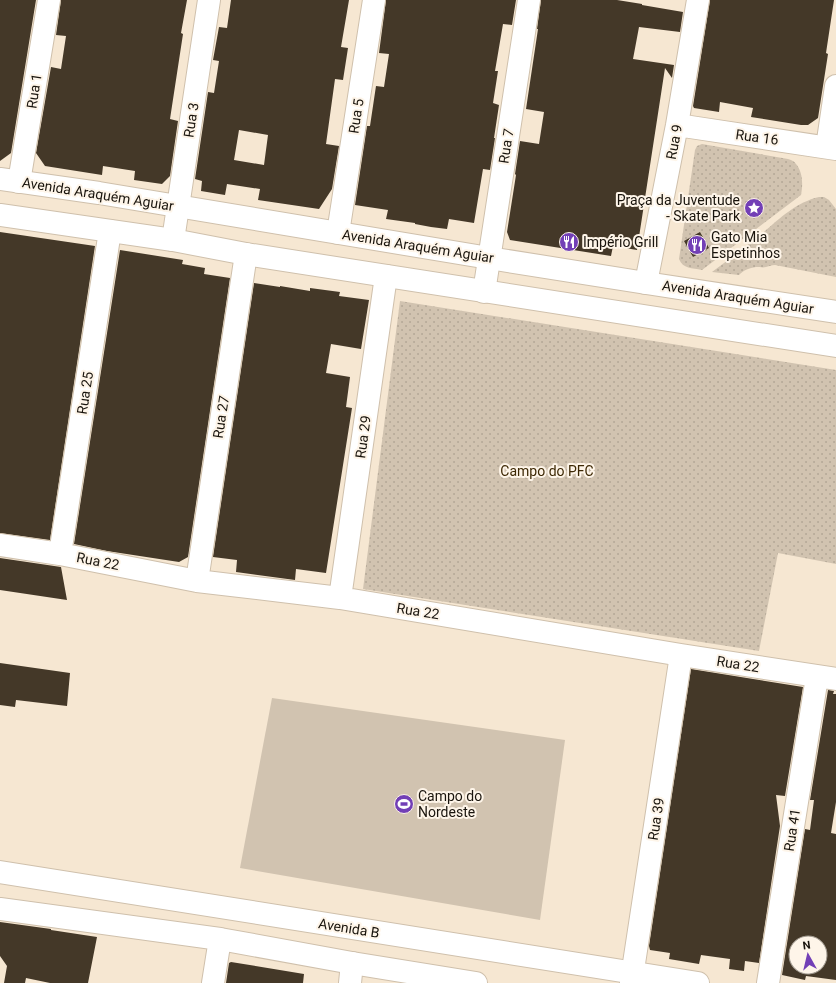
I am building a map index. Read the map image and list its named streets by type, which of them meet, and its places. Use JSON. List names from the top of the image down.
{
  "streets": {
    "street": [
      "Rua 1",
      "Rua 5",
      "Rua 3",
      "Rua 16",
      "Rua 9",
      "Rua 7",
      "Avenida Araquém Aguiar",
      "Rua 25",
      "Rua 27",
      "Rua 29",
      "Rua 22",
      "Rua 39",
      "Rua 41",
      "Avenida B"
    ]
  },
  "crossings": [
    ["Rua 1", "Avenida Araquém Aguiar"],
    ["Rua 5", "Avenida Araquém Aguiar"],
    ["Rua 3", "Avenida Araquém Aguiar"],
    ["Rua 16", "Rua 9"],
    ["Rua 9", "Avenida Araquém Aguiar"],
    ["Rua 7", "Avenida Araquém Aguiar"],
    ["Rua 25", "Rua 22"],
    ["Rua 27", "Rua 22"],
    ["Rua 29", "Rua 22"],
    ["Rua 22", "Rua 39"],
    ["Rua 22", "Rua 41"],
    ["Rua 39", "Avenida B"]
  ],
  "parks": ["Campo do PFC"],
  "places": {
    "place": ["Praça da Juventude - Skate Park"],
    "restaurant": ["Império Grill", "Gato Mia Espetinhos"],
    "sports": ["Campo do Nordeste"]
  },
  "north": "top"
}
